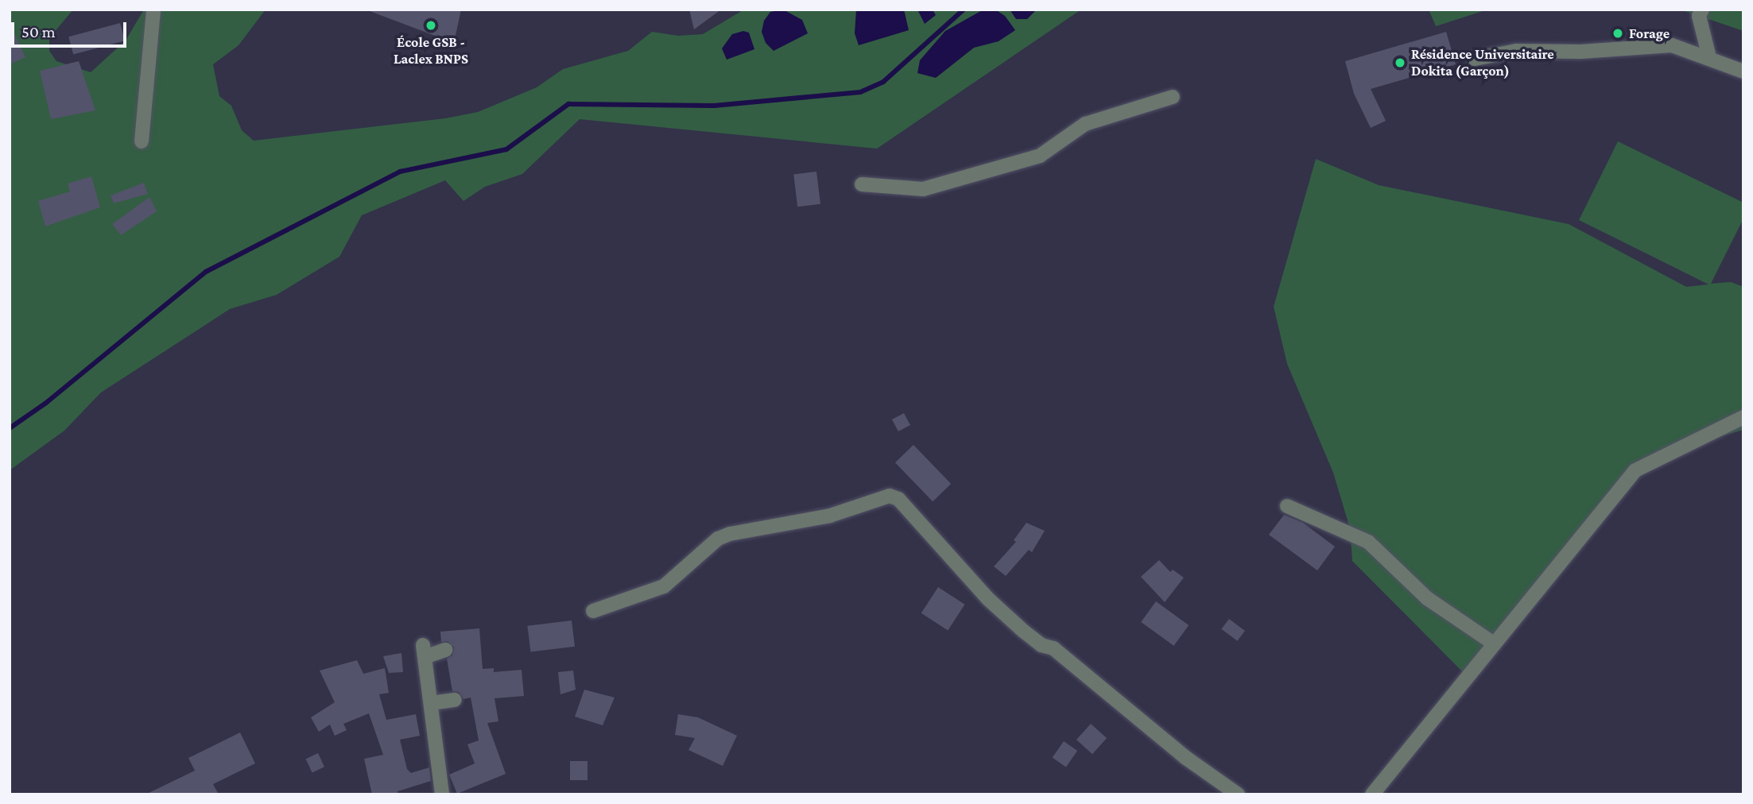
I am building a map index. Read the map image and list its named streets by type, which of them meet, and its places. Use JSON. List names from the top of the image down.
{
  "places": ["École GSB - Laclex BNPS", "Forage", "Résidence Universitaire Dokita (Garçon)"],
  "scale_bar": "50 m"
}
